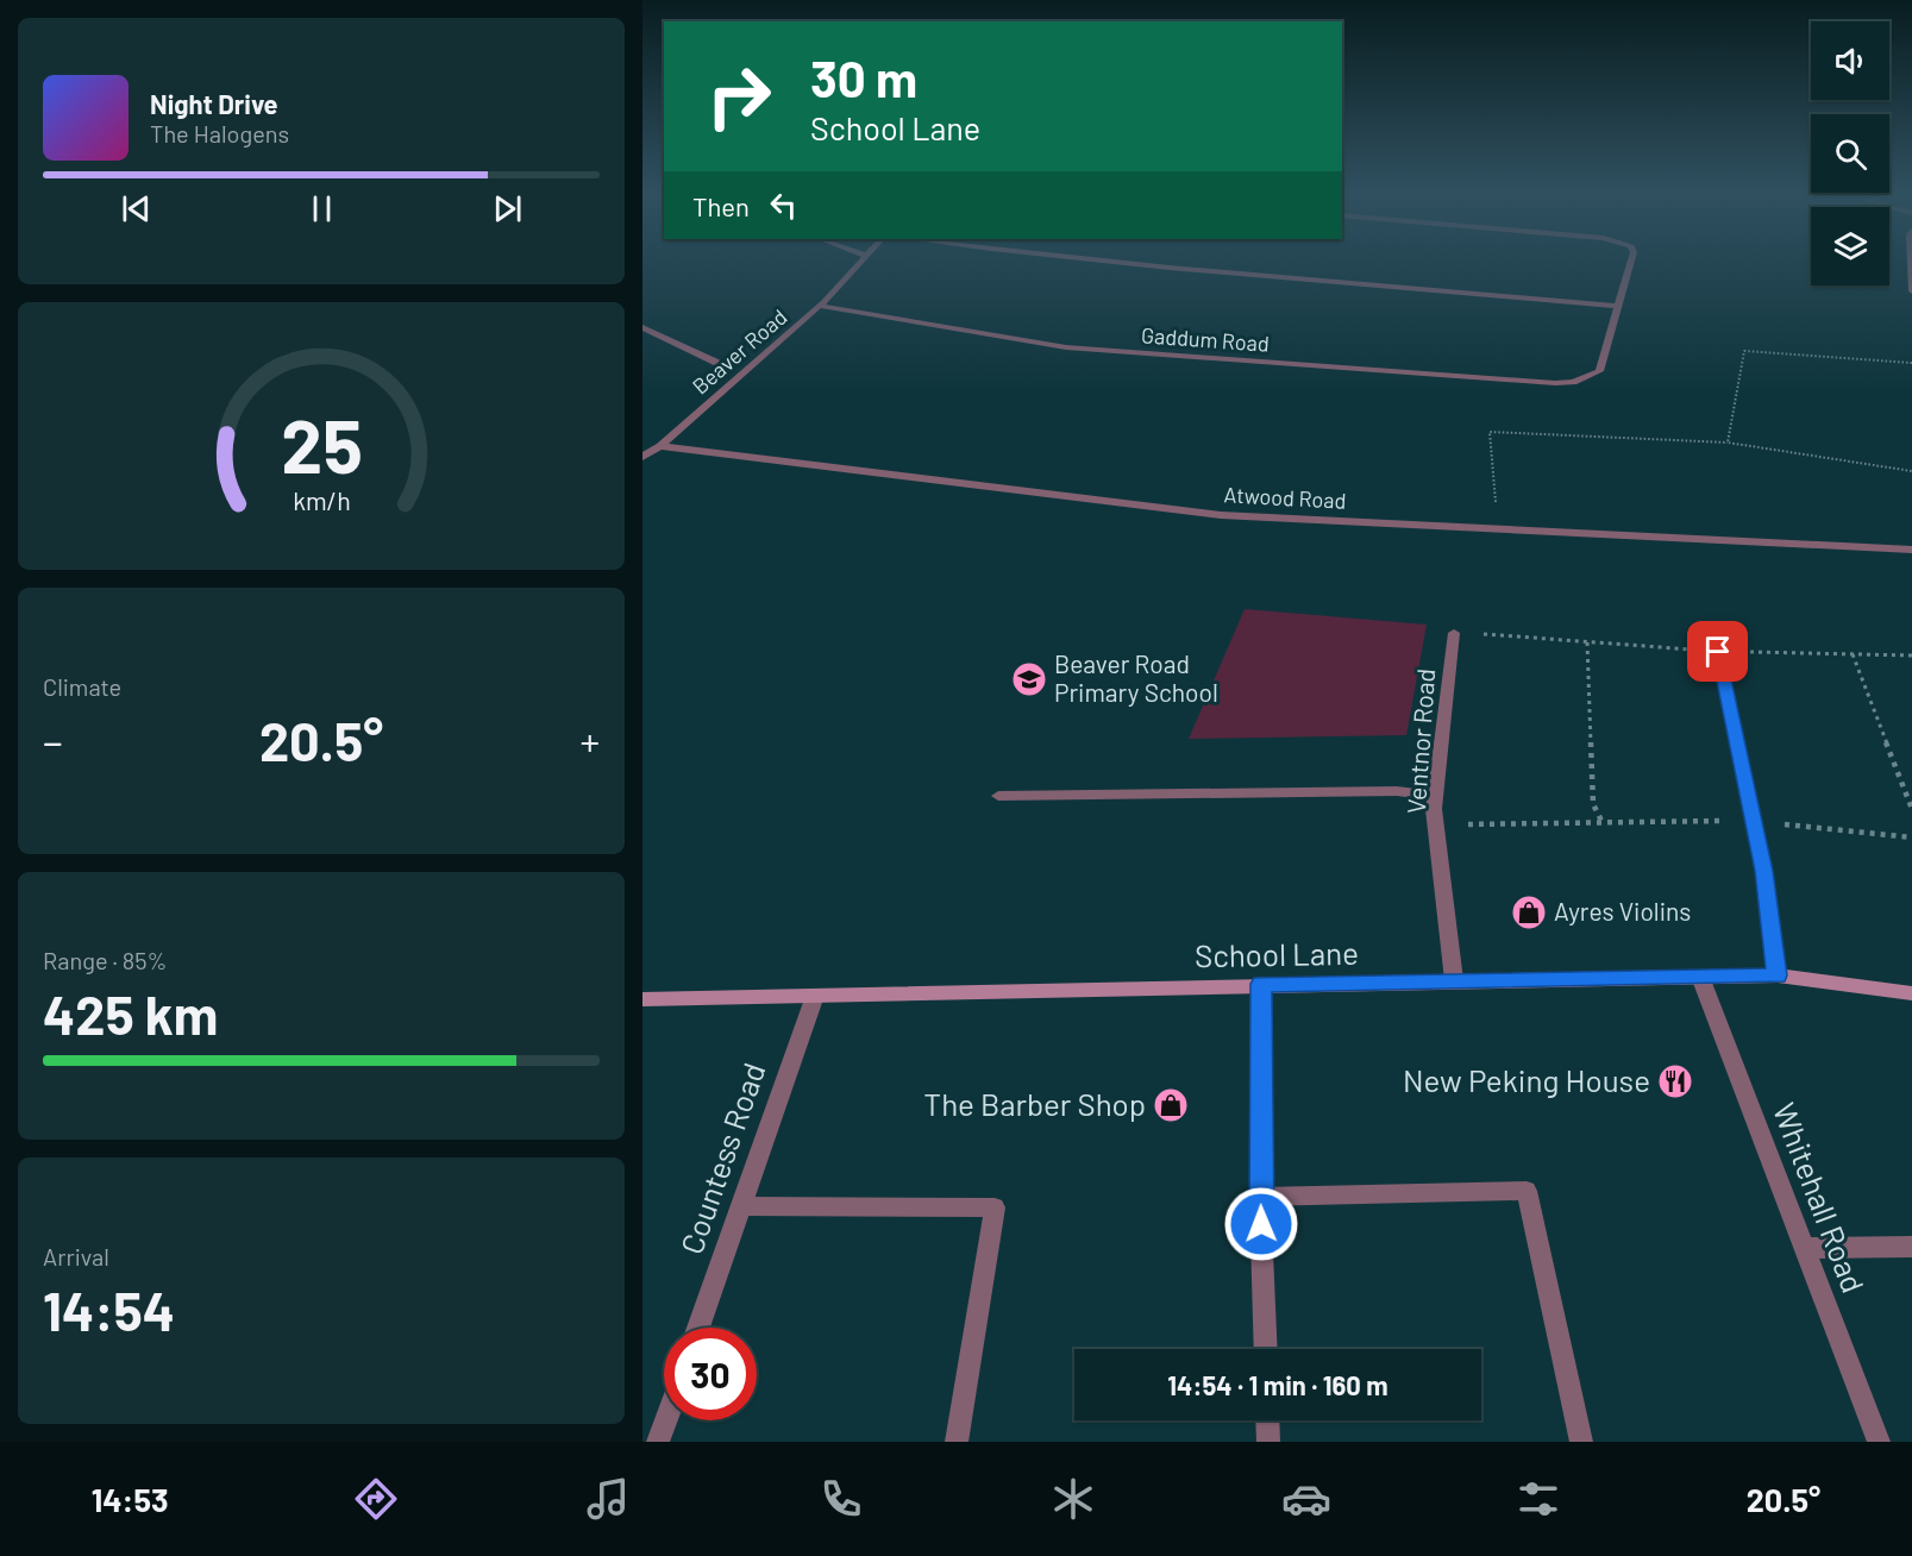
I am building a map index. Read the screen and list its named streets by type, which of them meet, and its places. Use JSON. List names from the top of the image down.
{
  "streets": {
    "street": [
      "Gaddum Road",
      "Beaver Road",
      "Atwood Road",
      "Ventnor Road",
      "School Lane",
      "Countess Road",
      "Whitehall Road"
    ]
  },
  "crossings": [
    ["Gaddum Road", "Beaver Road"],
    ["Beaver Road", "Atwood Road"],
    ["Ventnor Road", "School Lane"],
    ["School Lane", "Countess Road"],
    ["School Lane", "Whitehall Road"]
  ],
  "places": {
    "school or university": ["Beaver Road Primary School"],
    "shop": ["Ayres Violins", "The Barber Shop"],
    "restaurant": ["New Peking House"]
  },
  "page": {
    "turn": ["30 m", "School Lane"],
    "song": ["Night Drive", "The Halogens"],
    "then": "Then",
    "tile": [
      "Climate",
      ["Range · 85%", "425 km"],
      ["Arrival", "14:54"]
    ],
    "heat": ["−", "20.5°", "+"],
    "limit": "30",
    "trip": "14:54 · 1 min · 160 m",
    "tabs": ["14:53", "20.5°"],
    "gauge": ["25", "km/h"]
  }
}
